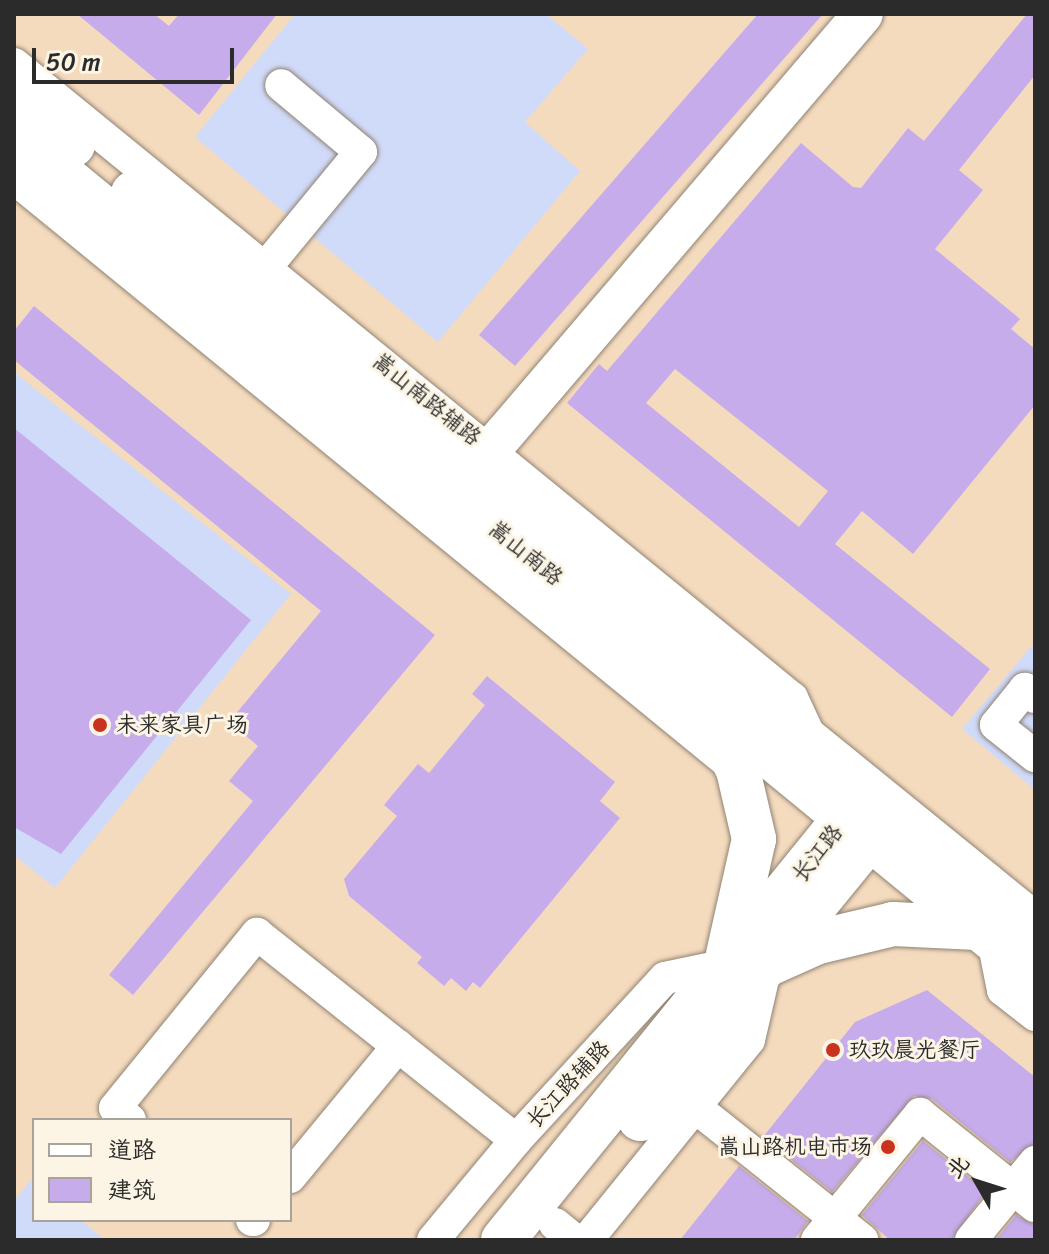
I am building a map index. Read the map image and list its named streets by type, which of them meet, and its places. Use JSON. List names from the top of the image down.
{
  "streets": {
    "main road": ["嵩山南路", "长江路"],
    "street": ["嵩山南路辅路", "长江路辅路"]
  },
  "crossings": [
    ["嵩山南路辅路", "嵩山南路"],
    ["嵩山南路", "长江路"],
    ["长江路", "长江路辅路"]
  ],
  "places": ["未来家具广场", "玖玖晨光餐厅", "嵩山路机电市场"],
  "legend": ["道路", "建筑"],
  "scale_bar": "50 m",
  "north": "top left"
}
